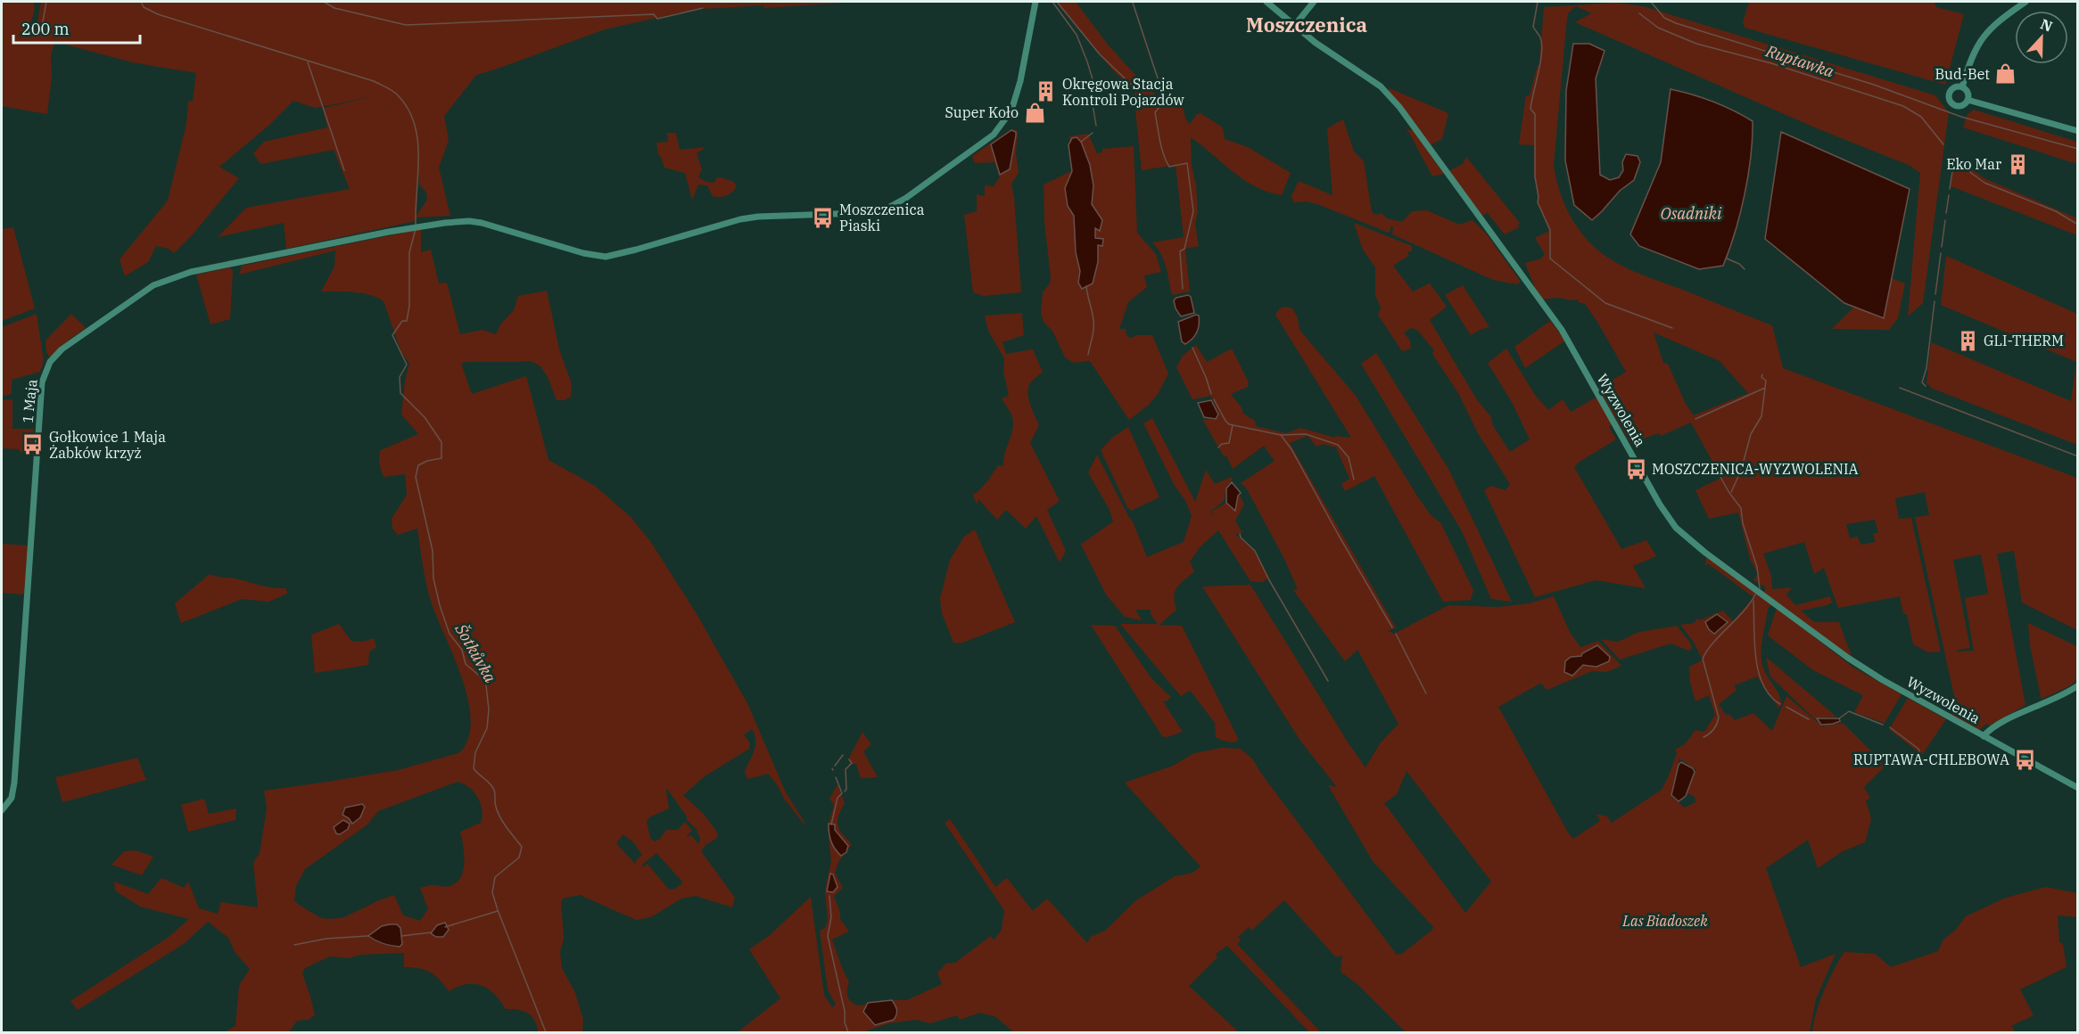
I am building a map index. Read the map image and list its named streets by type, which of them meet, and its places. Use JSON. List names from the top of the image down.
{
  "streets": {
    "street": ["1 Maja", "Wyzwolenia"]
  },
  "districts": ["Moszczenica"],
  "water": ["Ruptawka", "Osadniki", "Šotkůvka"],
  "parks": ["Las Biadoszek"],
  "places": {
    "shop": ["Bud-Bet", "Super Koło"],
    "building": ["Okręgowa Stacja Kontroli Pojazdów", "Eko Mar", "GLI-THERM"],
    "bus stop": [
      "Moszczenica Piaski",
      "Gołkowice 1 Maja Żabków krzyż",
      "MOSZCZENICA-WYZWOLENIA",
      "RUPTAWA-CHLEBOWA"
    ]
  },
  "scale_bar": "200 m",
  "north": "top"
}
